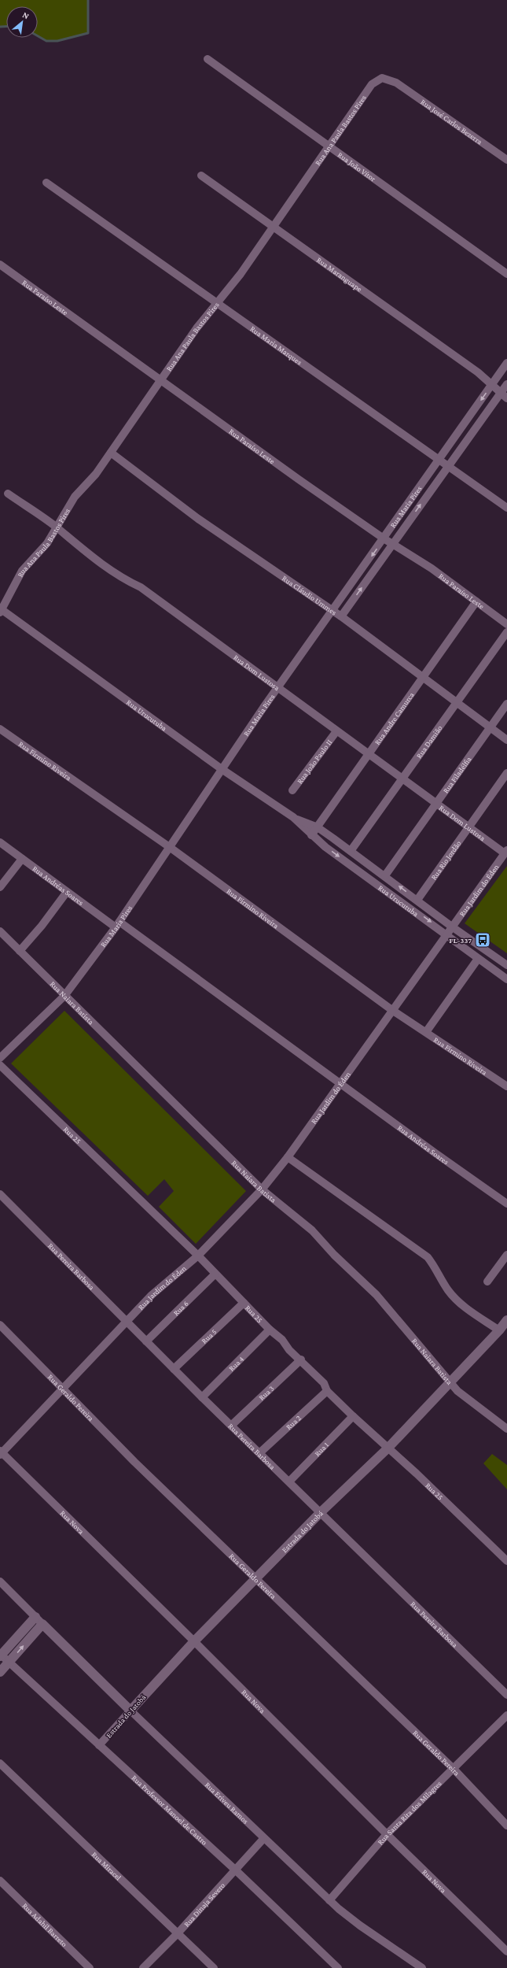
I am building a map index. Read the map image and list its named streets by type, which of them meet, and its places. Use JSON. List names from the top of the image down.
{
  "streets": {
    "street": [
      "Rua José Carlos Bezerra",
      "Rua Ana Paula Bastos Pires",
      "Rua João Vítor",
      "Rua Maranguape",
      "Rua Paraíso Leste",
      "Rua Maria Marques",
      "Rua Maria Pires",
      "Rua Cláudio Ummes",
      "Rua Dom Lustosa",
      "Rua Urucutuba",
      "Rua Andre Camurca",
      "Rua Damião",
      "Rua Firmino Riveira",
      "Rua João Paulo II",
      "Rua Filadélfia",
      "Rua Rio Jordão",
      "Rua Andréas Soares",
      "Rua Jardim do Éden",
      "Rua Naiara Batista",
      "Rua 25",
      "Rua Pereira Barbosa",
      "Rua 6",
      "Rua 5",
      "Rua 4",
      "Rua 3",
      "Rua Geraldo Pereira",
      "Rua 2",
      "Rua 1",
      "Rua Nova",
      "Estrada do Jatobá",
      "Rua Eriveu Ramos",
      "Rua Professor Manoel de Castro",
      "Rua Santa Rita dos Milagres",
      "Rua Miracel",
      "Rua Dinaja Severo",
      "Rua Adahil Barreto"
    ]
  },
  "crossings": [
    ["Rua José Carlos Bezerra", "Rua Ana Paula Bastos Pires"],
    ["Rua Ana Paula Bastos Pires", "Rua João Vítor"],
    ["Rua Ana Paula Bastos Pires", "Rua Maranguape"],
    ["Rua Ana Paula Bastos Pires", "Rua Paraíso Leste"],
    ["Rua Ana Paula Bastos Pires", "Rua Maria Marques"],
    ["Rua Ana Paula Bastos Pires", "Rua Cláudio Ummes"],
    ["Rua Ana Paula Bastos Pires", "Rua Dom Lustosa"],
    ["Rua Ana Paula Bastos Pires", "Rua Urucutuba"],
    ["Rua Maranguape", "Rua Maria Pires"],
    ["Rua Paraíso Leste", "Rua Maria Pires"],
    ["Rua Paraíso Leste", "Rua Andre Camurca"],
    ["Rua Maria Marques", "Rua Maria Pires"],
    ["Rua Maria Pires", "Rua Cláudio Ummes"],
    ["Rua Maria Pires", "Rua Dom Lustosa"],
    ["Rua Maria Pires", "Rua Urucutuba"],
    ["Rua Maria Pires", "Rua Firmino Riveira"],
    ["Rua Maria Pires", "Rua Andréas Soares"],
    ["Rua Maria Pires", "Rua Naiara Batista"],
    ["Rua Cláudio Ummes", "Rua Andre Camurca"],
    ["Rua Cláudio Ummes", "Rua Damião"],
    ["Rua Cláudio Ummes", "Rua Filadélfia"],
    ["Rua Dom Lustosa", "Rua Andre Camurca"],
    ["Rua Dom Lustosa", "Rua Damião"],
    ["Rua Dom Lustosa", "Rua João Paulo II"],
    ["Rua Dom Lustosa", "Rua Filadélfia"],
    ["Rua Dom Lustosa", "Rua Rio Jordão"],
    ["Rua Dom Lustosa", "Rua Jardim do Éden"],
    ["Rua Urucutuba", "Rua Andre Camurca"],
    ["Rua Urucutuba", "Rua Damião"],
    ["Rua Urucutuba", "Rua Filadélfia"],
    ["Rua Urucutuba", "Rua Rio Jordão"],
    ["Rua Urucutuba", "Rua Jardim do Éden"],
    ["Rua Firmino Riveira", "Rua Jardim do Éden"],
    ["Rua Andréas Soares", "Rua Jardim do Éden"],
    ["Rua Jardim do Éden", "Rua Naiara Batista"],
    ["Rua Jardim do Éden", "Rua 25"],
    ["Rua Jardim do Éden", "Rua Pereira Barbosa"],
    ["Rua Jardim do Éden", "Rua Geraldo Pereira"],
    ["Rua Jardim do Éden", "Rua Nova"],
    ["Rua Naiara Batista", "Estrada do Jatobá"],
    ["Rua 25", "Rua 6"],
    ["Rua 25", "Rua 5"],
    ["Rua 25", "Rua 4"],
    ["Rua 25", "Rua 3"],
    ["Rua 25", "Rua 2"],
    ["Rua 25", "Rua 1"],
    ["Rua 25", "Estrada do Jatobá"],
    ["Rua Pereira Barbosa", "Rua 6"],
    ["Rua Pereira Barbosa", "Rua 5"],
    ["Rua Pereira Barbosa", "Rua 4"],
    ["Rua Pereira Barbosa", "Rua 3"],
    ["Rua Pereira Barbosa", "Rua 2"],
    ["Rua Pereira Barbosa", "Rua 1"],
    ["Rua Pereira Barbosa", "Estrada do Jatobá"],
    ["Rua Geraldo Pereira", "Estrada do Jatobá"],
    ["Rua Geraldo Pereira", "Rua Santa Rita dos Milagres"],
    ["Rua Nova", "Estrada do Jatobá"],
    ["Rua Nova", "Rua Santa Rita dos Milagres"],
    ["Estrada do Jatobá", "Rua Eriveu Ramos"],
    ["Estrada do Jatobá", "Rua Professor Manoel de Castro"],
    ["Rua Eriveu Ramos", "Rua Santa Rita dos Milagres"],
    ["Rua Eriveu Ramos", "Rua Dinaja Severo"],
    ["Rua Professor Manoel de Castro", "Rua Dinaja Severo"],
    ["Rua Miracel", "Rua Dinaja Severo"]
  ],
  "places": {
    "bus stop": ["FL-337"]
  },
  "north": "top right"
}
